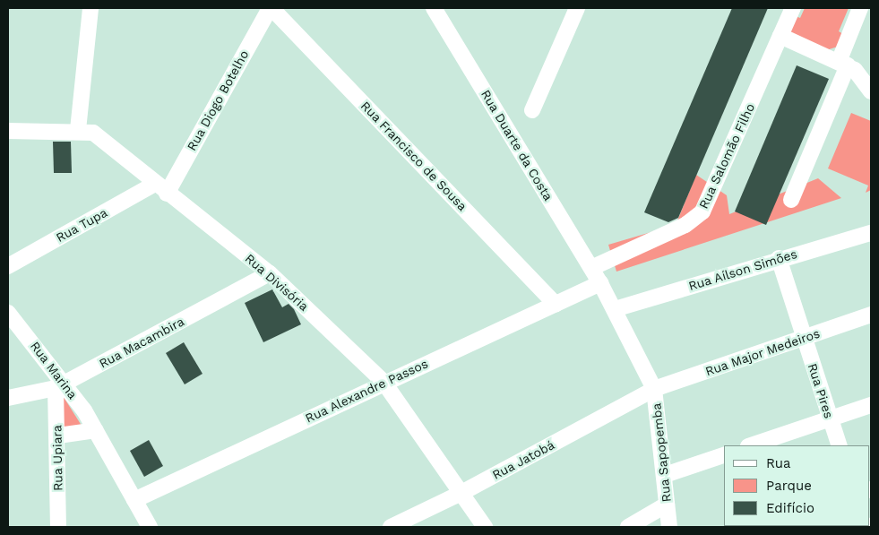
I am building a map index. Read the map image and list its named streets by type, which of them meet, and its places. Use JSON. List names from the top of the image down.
{
  "streets": {
    "street": [
      "Rua Diogo Botelho",
      "Rua Duarte da Costa",
      "Rua Francisco de Sousa",
      "Rua Salomão Filho",
      "Rua Tupa",
      "Rua Aílson Simões",
      "Rua Divisória",
      "Rua Macambira",
      "Rua Major Medeiros",
      "Rua Marina",
      "Rua Alexandre Passos",
      "Rua Pires",
      "Rua Sapopemba",
      "Rua Upiara",
      "Rua Jatobá"
    ]
  },
  "crossings": [
    ["Rua Diogo Botelho", "Rua Francisco de Sousa"],
    ["Rua Diogo Botelho", "Rua Tupa"],
    ["Rua Diogo Botelho", "Rua Divisória"],
    ["Rua Duarte da Costa", "Rua Salomão Filho"],
    ["Rua Duarte da Costa", "Rua Alexandre Passos"],
    ["Rua Duarte da Costa", "Rua Sapopemba"],
    ["Rua Francisco de Sousa", "Rua Alexandre Passos"],
    ["Rua Tupa", "Rua Divisória"],
    ["Rua Aílson Simões", "Rua Pires"],
    ["Rua Aílson Simões", "Rua Sapopemba"],
    ["Rua Divisória", "Rua Macambira"],
    ["Rua Divisória", "Rua Alexandre Passos"],
    ["Rua Divisória", "Rua Jatobá"],
    ["Rua Macambira", "Rua Marina"],
    ["Rua Macambira", "Rua Upiara"],
    ["Rua Major Medeiros", "Rua Pires"],
    ["Rua Major Medeiros", "Rua Sapopemba"],
    ["Rua Major Medeiros", "Rua Jatobá"],
    ["Rua Marina", "Rua Alexandre Passos"],
    ["Rua Marina", "Rua Upiara"],
    ["Rua Alexandre Passos", "Rua Sapopemba"],
    ["Rua Sapopemba", "Rua Jatobá"]
  ],
  "legend": ["Rua", "Parque", "Edifício"]
}
